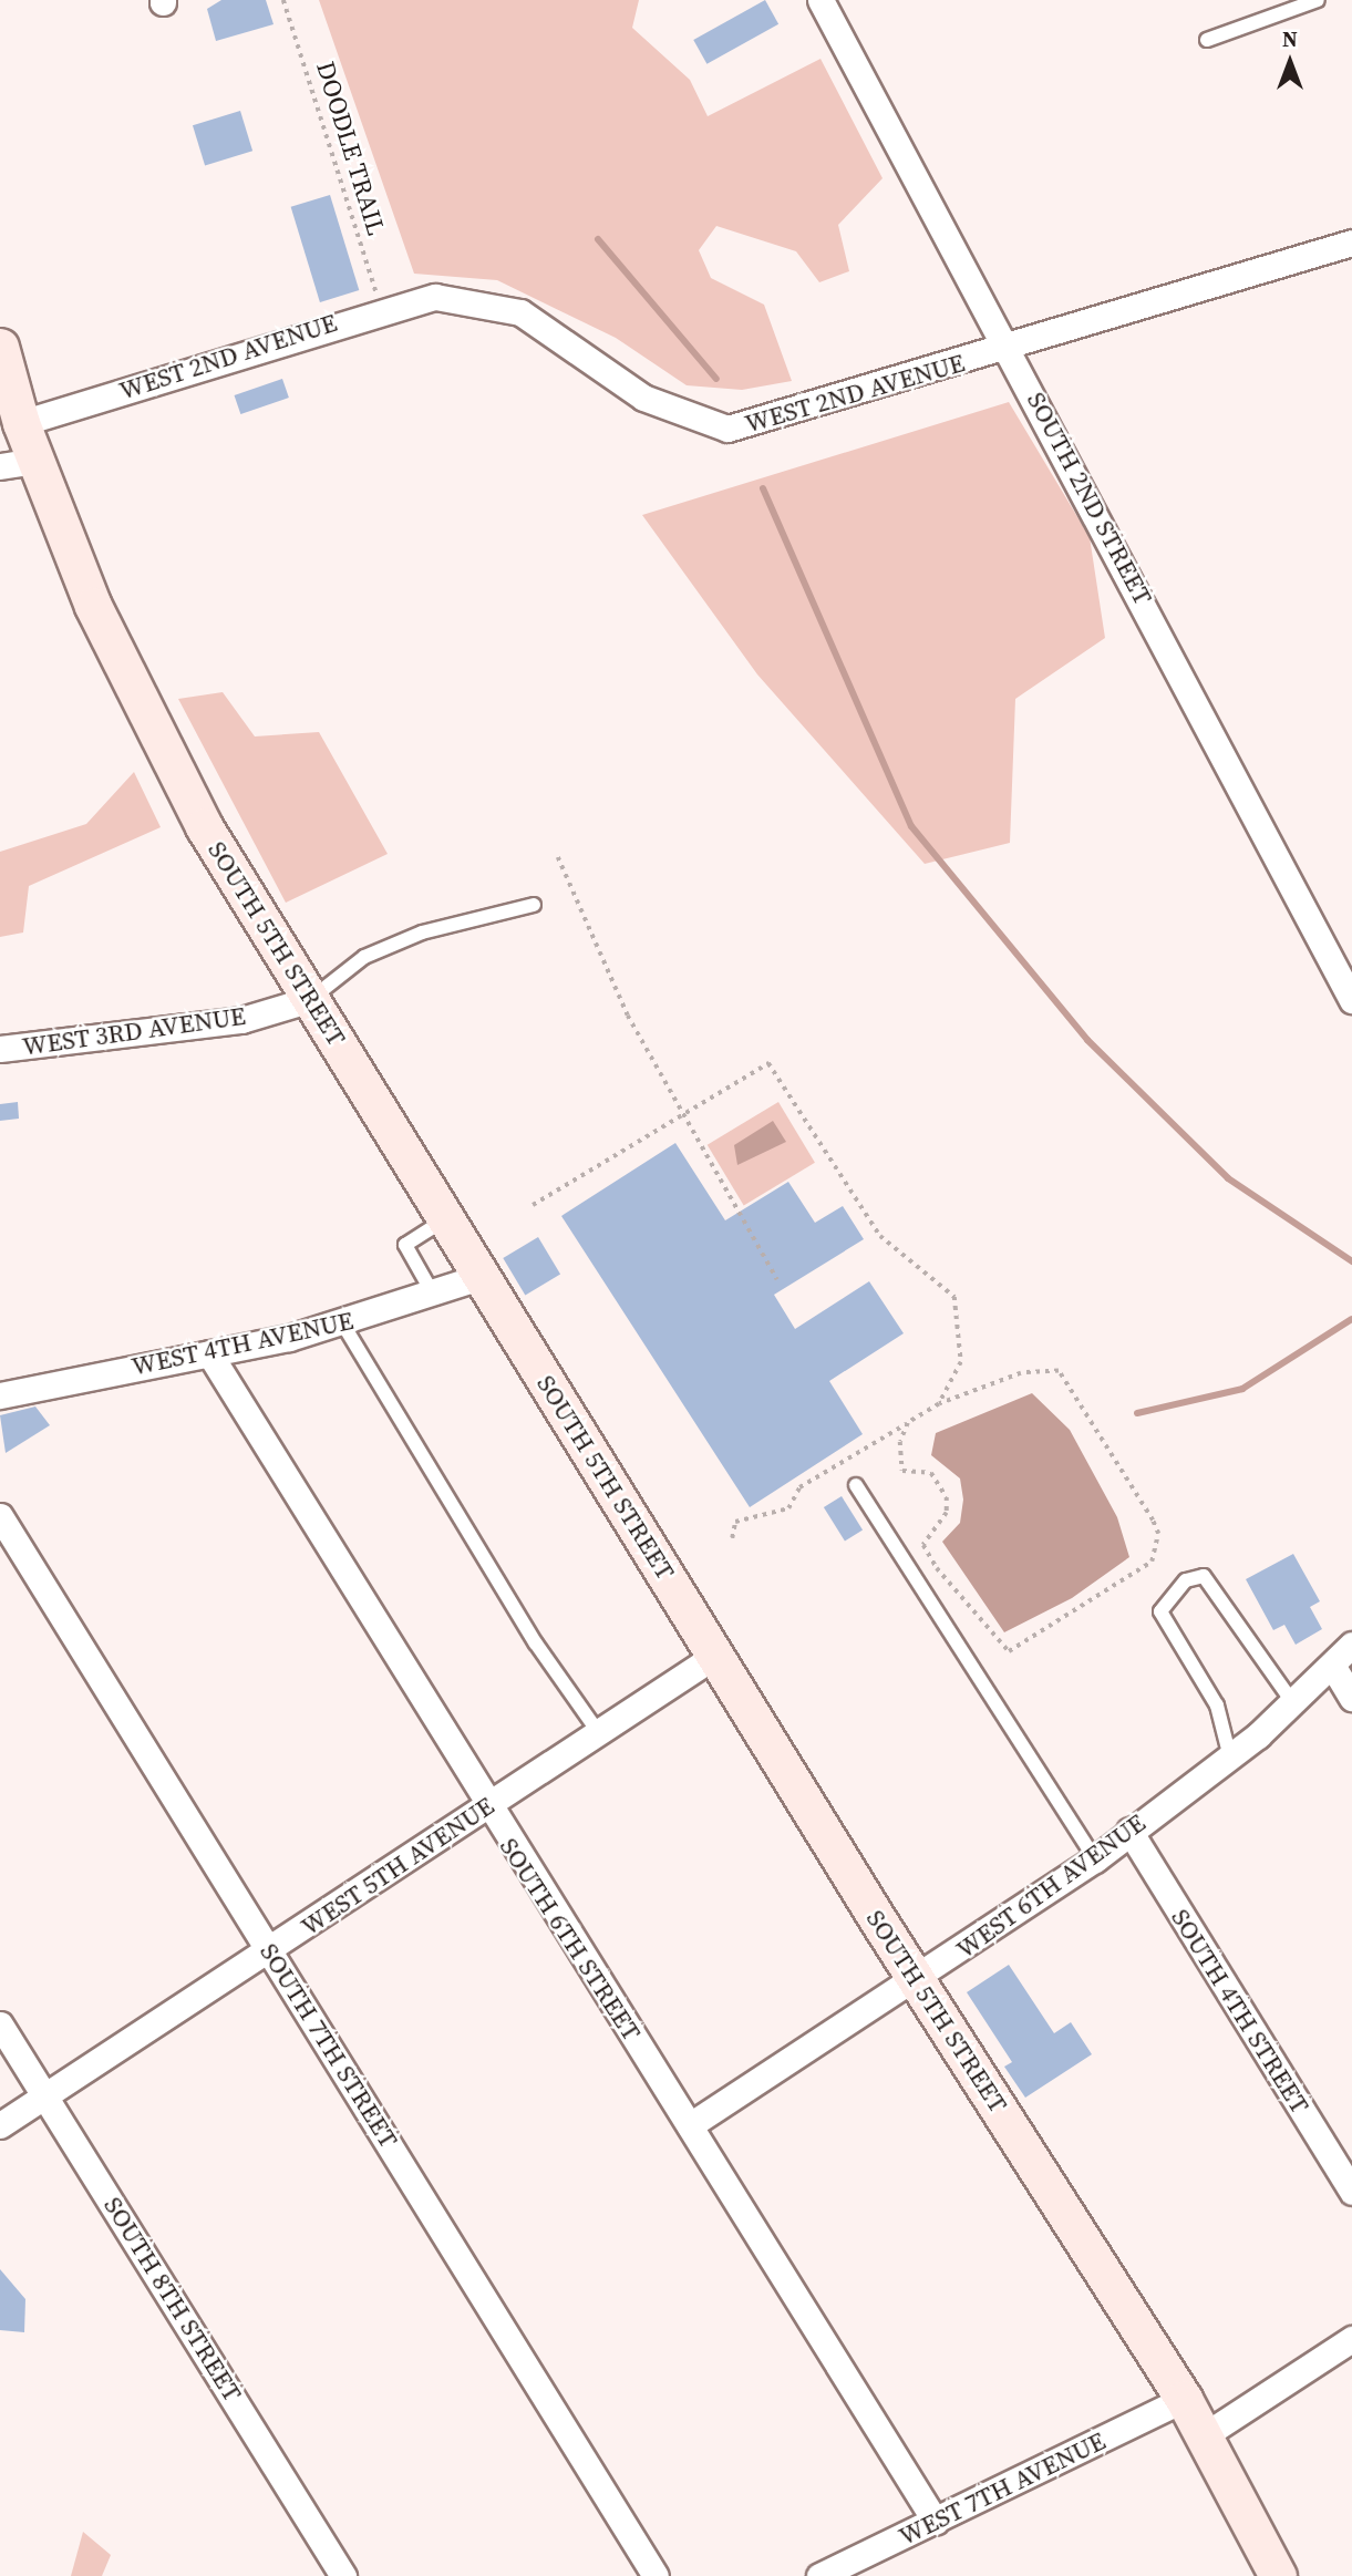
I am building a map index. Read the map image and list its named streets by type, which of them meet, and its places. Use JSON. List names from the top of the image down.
{
  "streets": {
    "street": [
      "WEST 2ND AVENUE",
      "SOUTH 2ND STREET",
      "SOUTH 5TH STREET",
      "WEST 3RD AVENUE",
      "WEST 4TH AVENUE",
      "WEST 5TH AVENUE",
      "WEST 6TH AVENUE",
      "SOUTH 6TH STREET",
      "SOUTH 4TH STREET",
      "SOUTH 7TH STREET",
      "SOUTH 8TH STREET",
      "WEST 7TH AVENUE"
    ],
    "path": ["DOODLE TRAIL"]
  },
  "crossings": [
    ["DOODLE TRAIL", "WEST 2ND AVENUE"],
    ["WEST 2ND AVENUE", "SOUTH 2ND STREET"],
    ["WEST 2ND AVENUE", "SOUTH 5TH STREET"],
    ["SOUTH 5TH STREET", "WEST 3RD AVENUE"],
    ["SOUTH 5TH STREET", "WEST 4TH AVENUE"],
    ["SOUTH 5TH STREET", "WEST 5TH AVENUE"],
    ["SOUTH 5TH STREET", "WEST 6TH AVENUE"],
    ["SOUTH 5TH STREET", "WEST 7TH AVENUE"],
    ["WEST 4TH AVENUE", "SOUTH 6TH STREET"],
    ["WEST 5TH AVENUE", "SOUTH 6TH STREET"],
    ["WEST 5TH AVENUE", "SOUTH 7TH STREET"],
    ["WEST 5TH AVENUE", "SOUTH 8TH STREET"],
    ["WEST 6TH AVENUE", "SOUTH 6TH STREET"],
    ["WEST 6TH AVENUE", "SOUTH 4TH STREET"],
    ["SOUTH 6TH STREET", "WEST 7TH AVENUE"]
  ],
  "north": "top"
}
